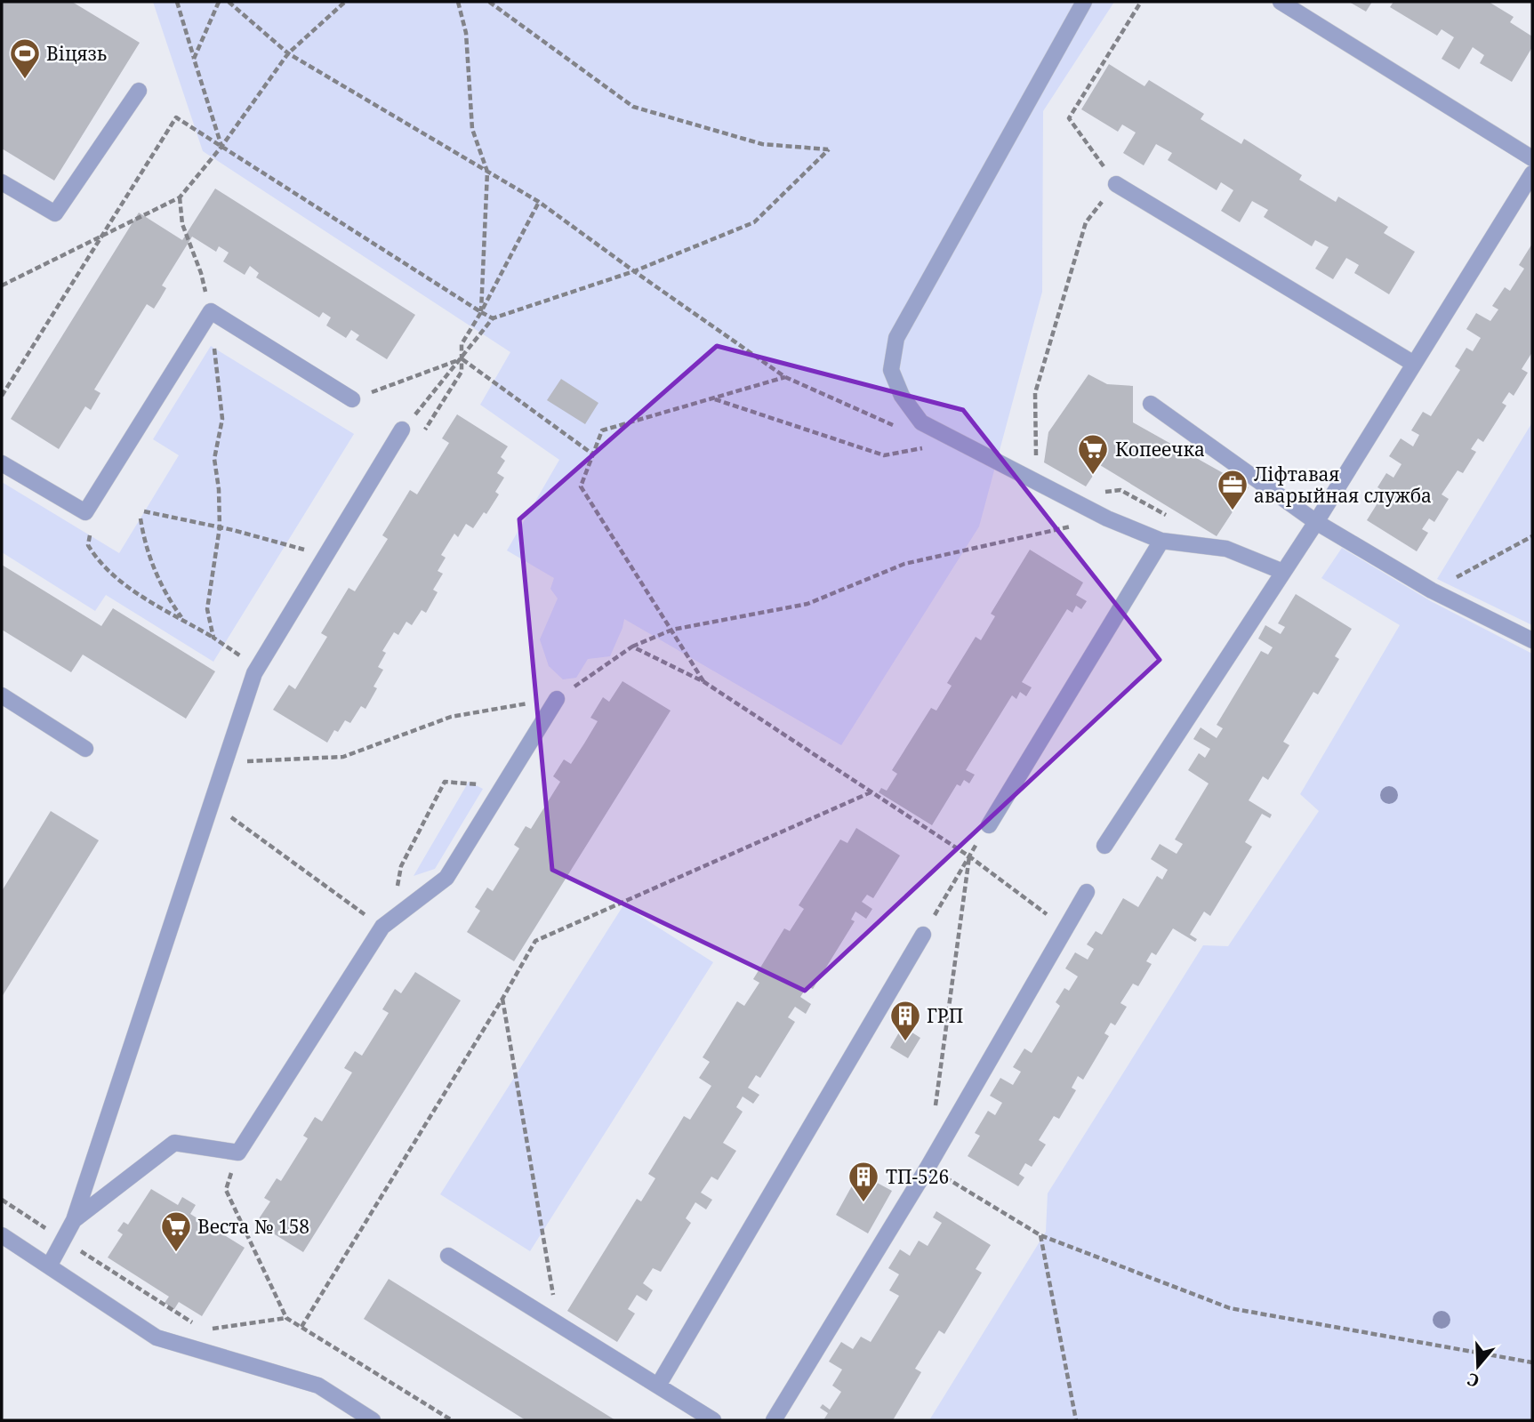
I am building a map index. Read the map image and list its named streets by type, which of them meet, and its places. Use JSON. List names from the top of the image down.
{
  "places": {
    "sports": ["Віцязь"],
    "supermarket": ["Копеечка", "Веста № 158"],
    "office": ["Ліфтавая аварыйная служба"],
    "building": ["ГРП", "ТП-526"]
  },
  "north": "bottom"
}
